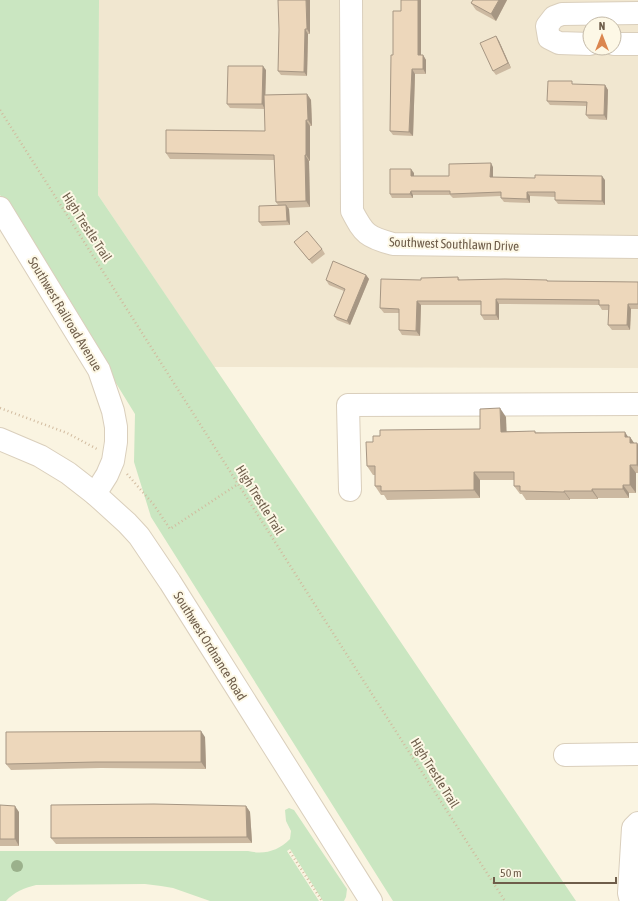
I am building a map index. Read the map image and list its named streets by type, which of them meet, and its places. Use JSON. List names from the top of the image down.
{
  "streets": {
    "street": ["Southwest Southlawn Drive", "Southwest Railroad Avenue", "Southwest Ordnance Road"],
    "path": ["High Trestle Trail"]
  },
  "crossings": [
    ["Southwest Railroad Avenue", "Southwest Ordnance Road"]
  ],
  "scale_bar": "50 m",
  "north": "top"
}
